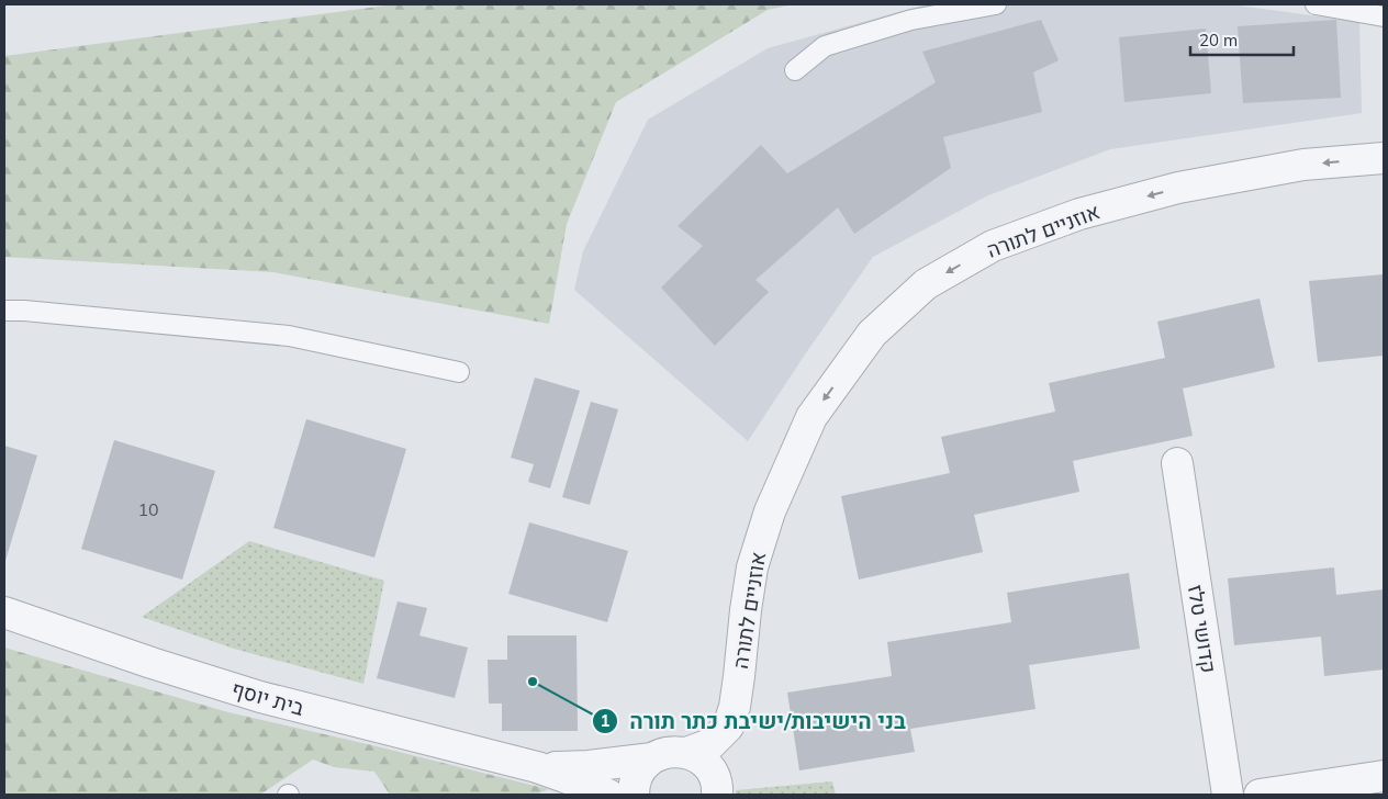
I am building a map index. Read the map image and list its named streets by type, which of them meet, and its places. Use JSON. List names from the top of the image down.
{
  "streets": {
    "street": ["אוזניים לתורה", "קדושי טלז", "בית יוסף"]
  },
  "crossings": [
    ["אוזניים לתורה", "בית יוסף"]
  ],
  "one_way": ["אוזניים לתורה"],
  "places": ["בני הישיבות/ישיבת כתר תורה"],
  "house_numbers": ["10"],
  "scale_bar": "20 m"
}
